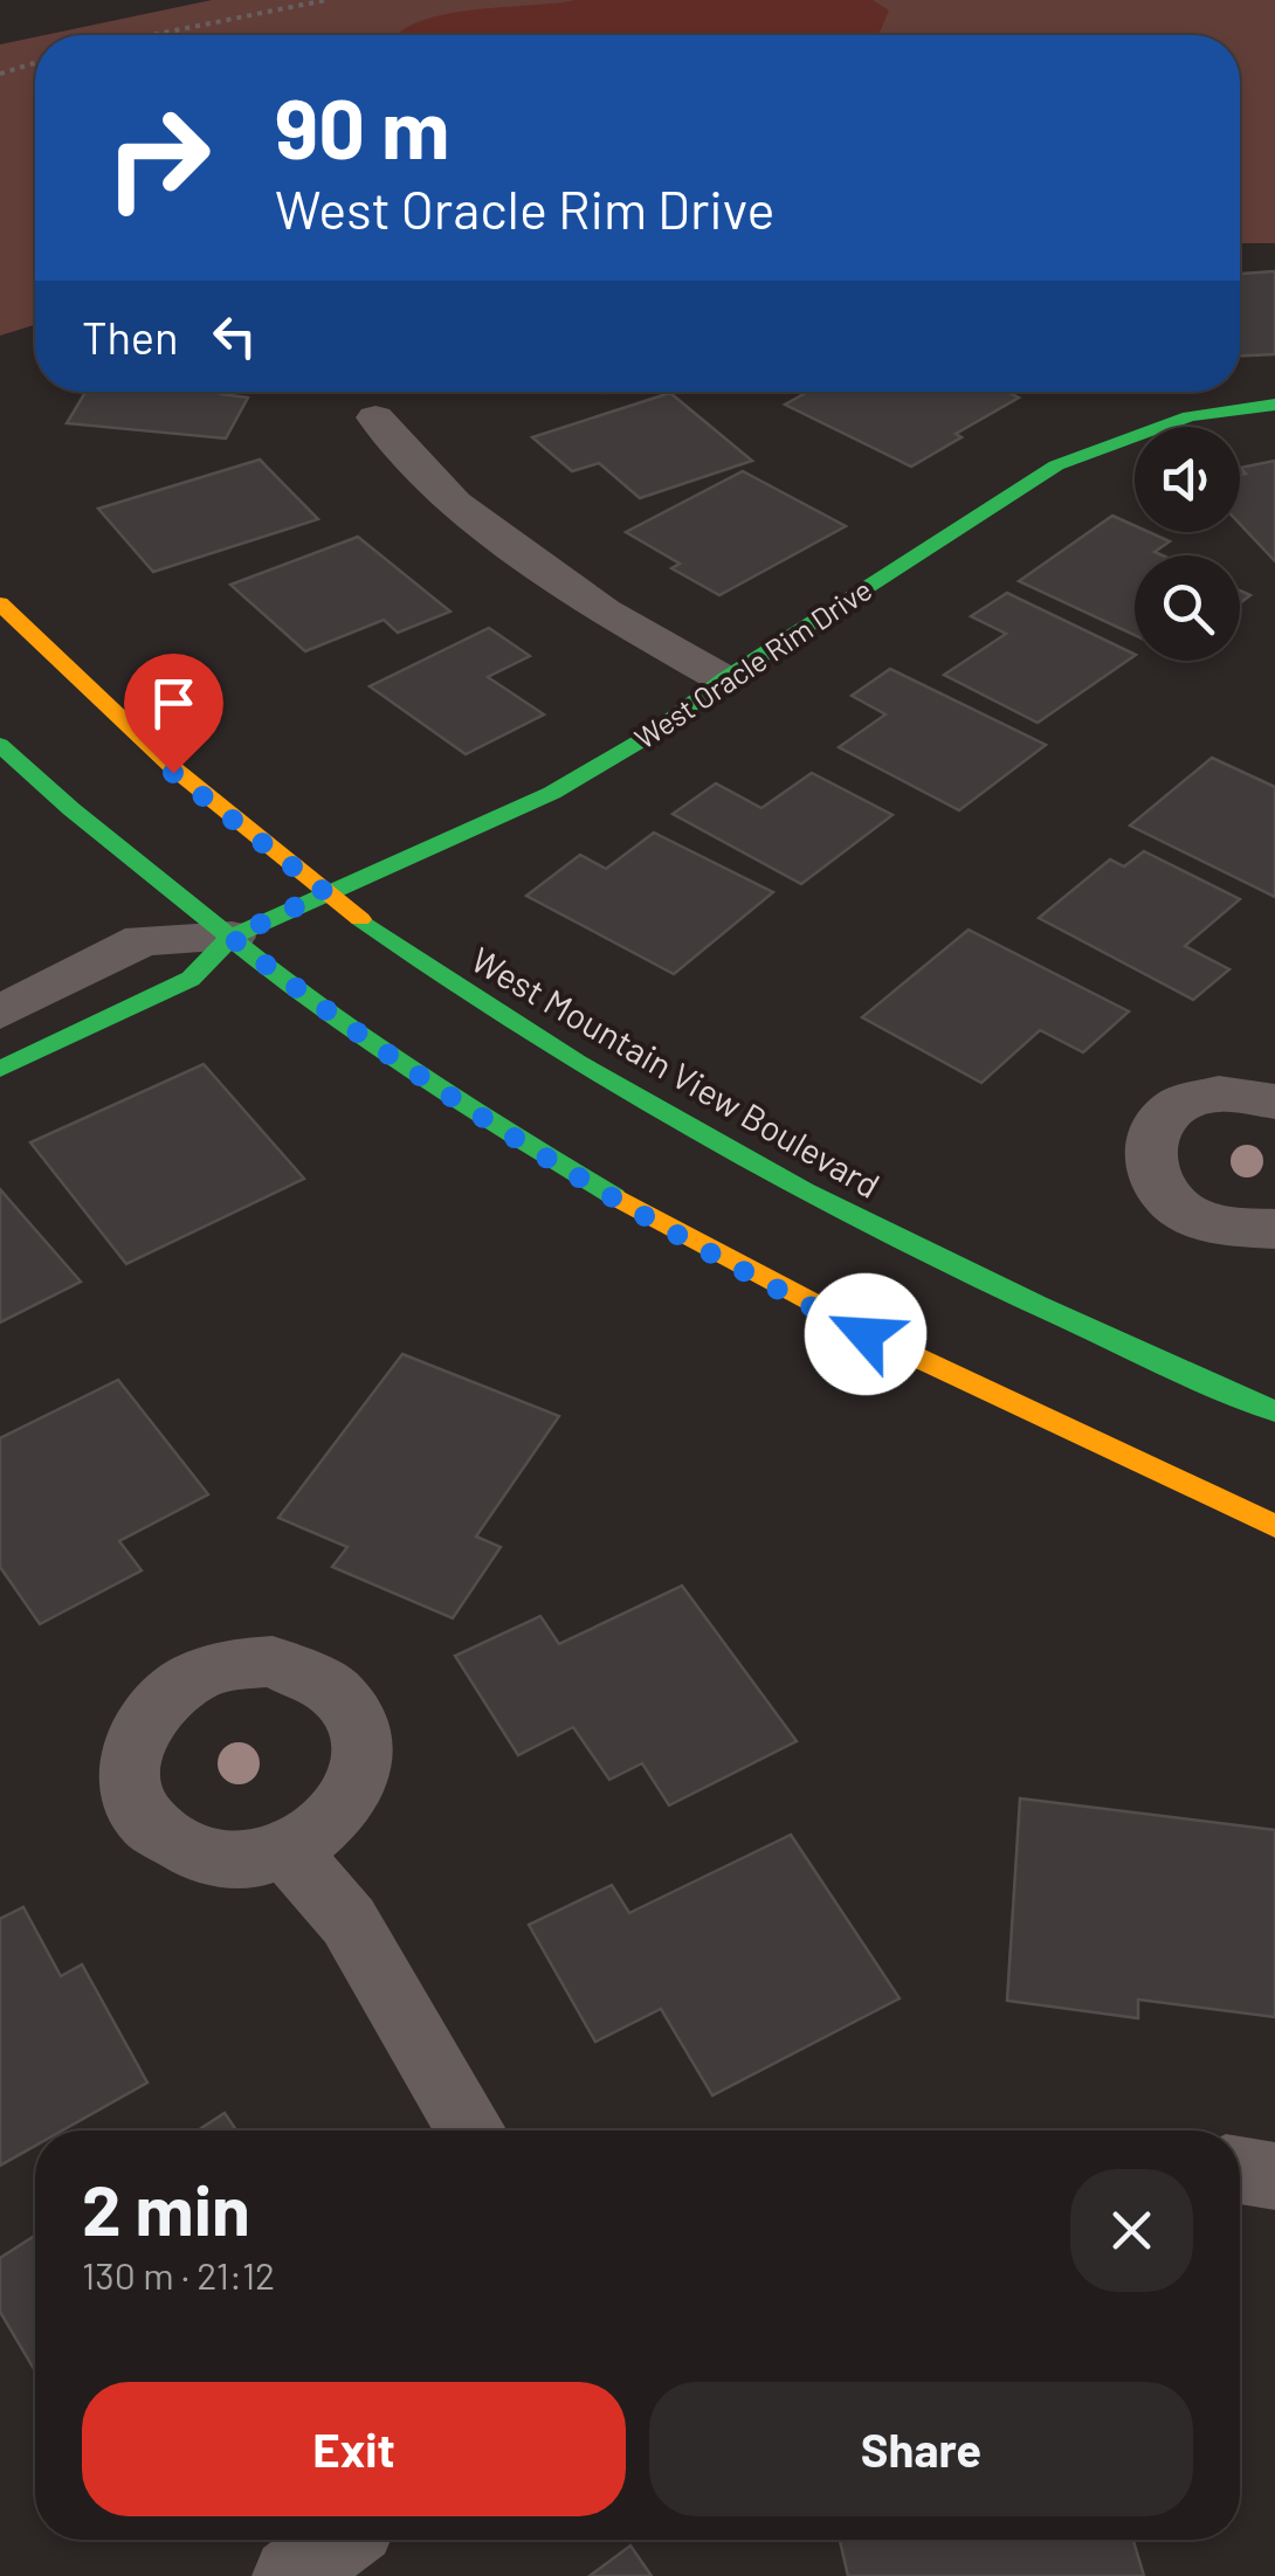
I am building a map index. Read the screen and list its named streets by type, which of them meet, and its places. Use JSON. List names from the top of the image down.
{
  "streets": {
    "street": ["West Oracle Rim Drive", "West Mountain View Boulevard"]
  },
  "crossings": [
    ["West Oracle Rim Drive", "West Mountain View Boulevard"]
  ],
  "page": {
    "turn": ["90 m", "West Oracle Rim Drive"],
    "then": "Then",
    "heading": ["2 min", "130 m · 21:12"],
    "buttons": ["Exit", "Share"]
  }
}
